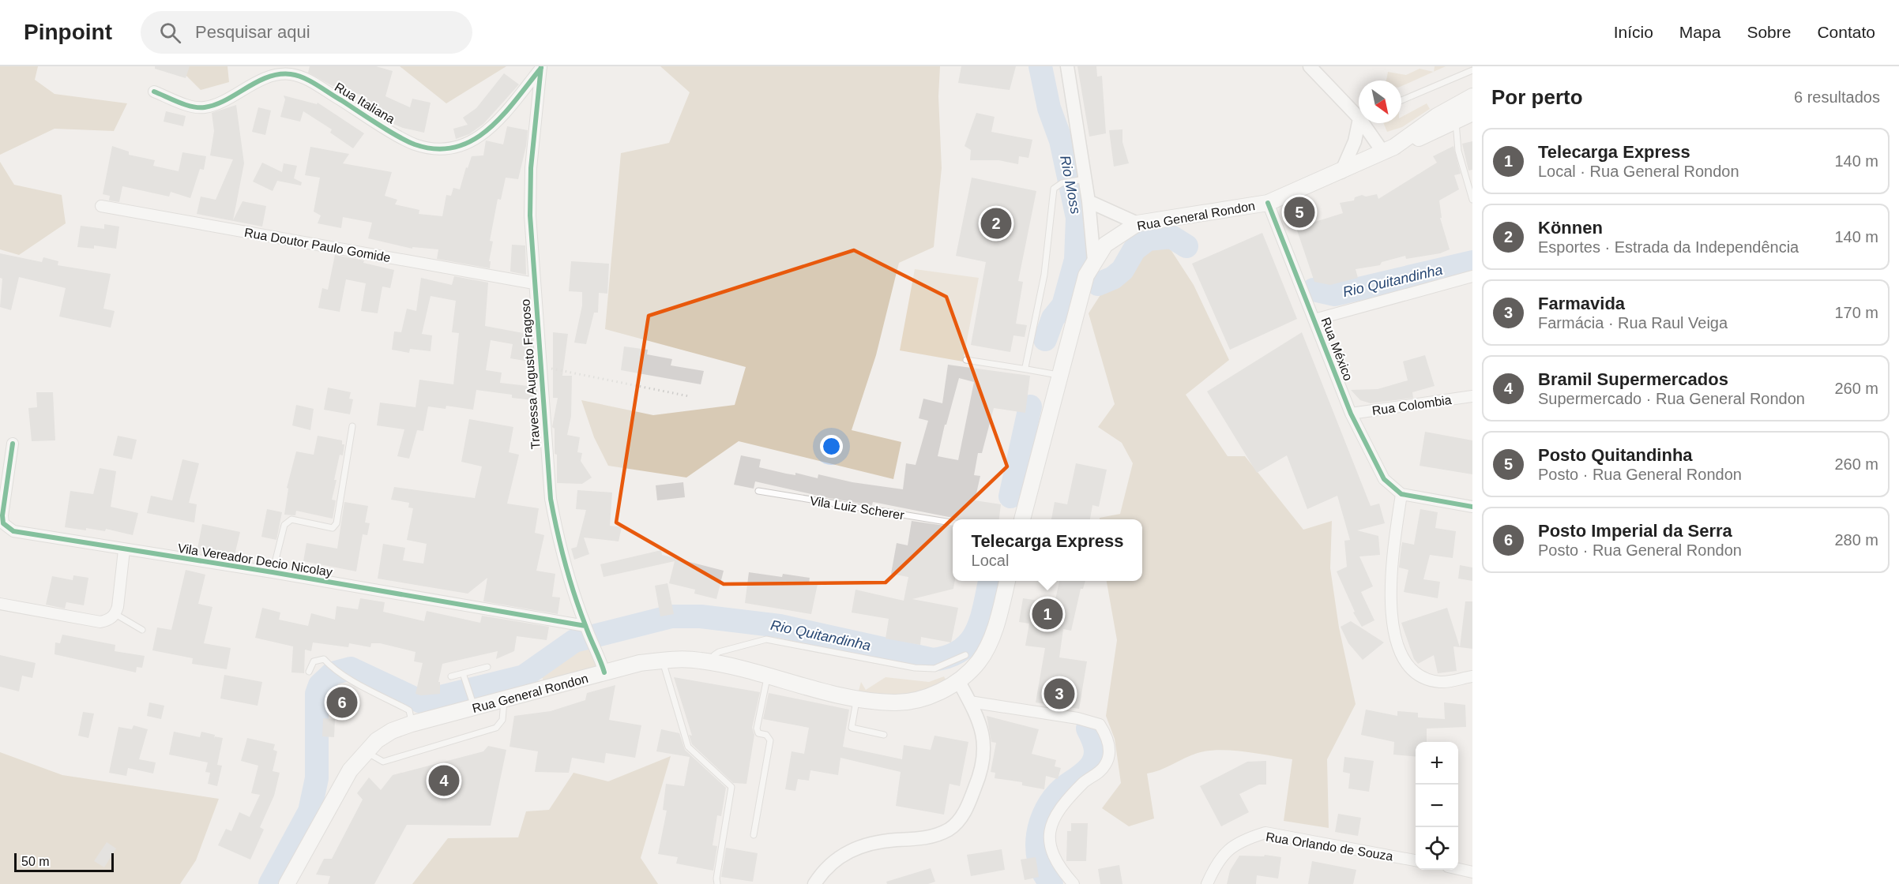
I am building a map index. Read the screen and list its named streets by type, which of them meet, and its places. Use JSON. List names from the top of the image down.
{
  "streets": {
    "main road": ["Rua General Rondon"],
    "street": [
      "Rua Italiana",
      "Rua Doutor Paulo Gomide",
      "Rua México",
      "Travessa Augusto Fragoso",
      "Rua Colombia",
      "Vila Vereador Decio Nicolay",
      "Rua Orlando de Souza"
    ],
    "lane": ["Vila Luiz Scherer"]
  },
  "crossings": [
    ["Rua Italiana", "Travessa Augusto Fragoso"],
    ["Rua General Rondon", "Rua México"],
    ["Rua General Rondon", "Travessa Augusto Fragoso"],
    ["Rua Doutor Paulo Gomide", "Travessa Augusto Fragoso"],
    ["Rua México", "Rua Colombia"],
    ["Travessa Augusto Fragoso", "Vila Vereador Decio Nicolay"]
  ],
  "water": ["Rio Moss", "Rio Quitandinha"],
  "scale_bar": "50 m",
  "north": "bottom right",
  "page": {
    "header": "Pinpoint",
    "search": "Pesquisar aqui",
    "nav": [
      "Início",
      "Mapa",
      "Sobre",
      "Contato"
    ],
    "heading": ["Por perto", "6 resultados"],
    "list": [
      {
        "mark": "1",
        "name": "Telecarga Express",
        "note": "Local · Rua General Rondon",
        "value": "140 m"
      },
      {
        "mark": "2",
        "name": "Können",
        "note": "Esportes · Estrada da Independência",
        "value": "140 m"
      },
      {
        "mark": "3",
        "name": "Farmavida",
        "note": "Farmácia · Rua Raul Veiga",
        "value": "170 m"
      },
      {
        "mark": "4",
        "name": "Bramil Supermercados",
        "note": "Supermercado · Rua General Rondon",
        "value": "260 m"
      },
      {
        "mark": "5",
        "name": "Posto Quitandinha",
        "note": "Posto · Rua General Rondon",
        "value": "260 m"
      },
      {
        "mark": "6",
        "name": "Posto Imperial da Serra",
        "note": "Posto · Rua General Rondon",
        "value": "280 m"
      }
    ],
    "pins": [
      "5",
      "2",
      "1",
      "3",
      "6",
      "4"
    ],
    "popup": ["Telecarga Express", "Local"],
    "map_buttons": ["+", "−"],
    "scale": "50 m"
  }
}
